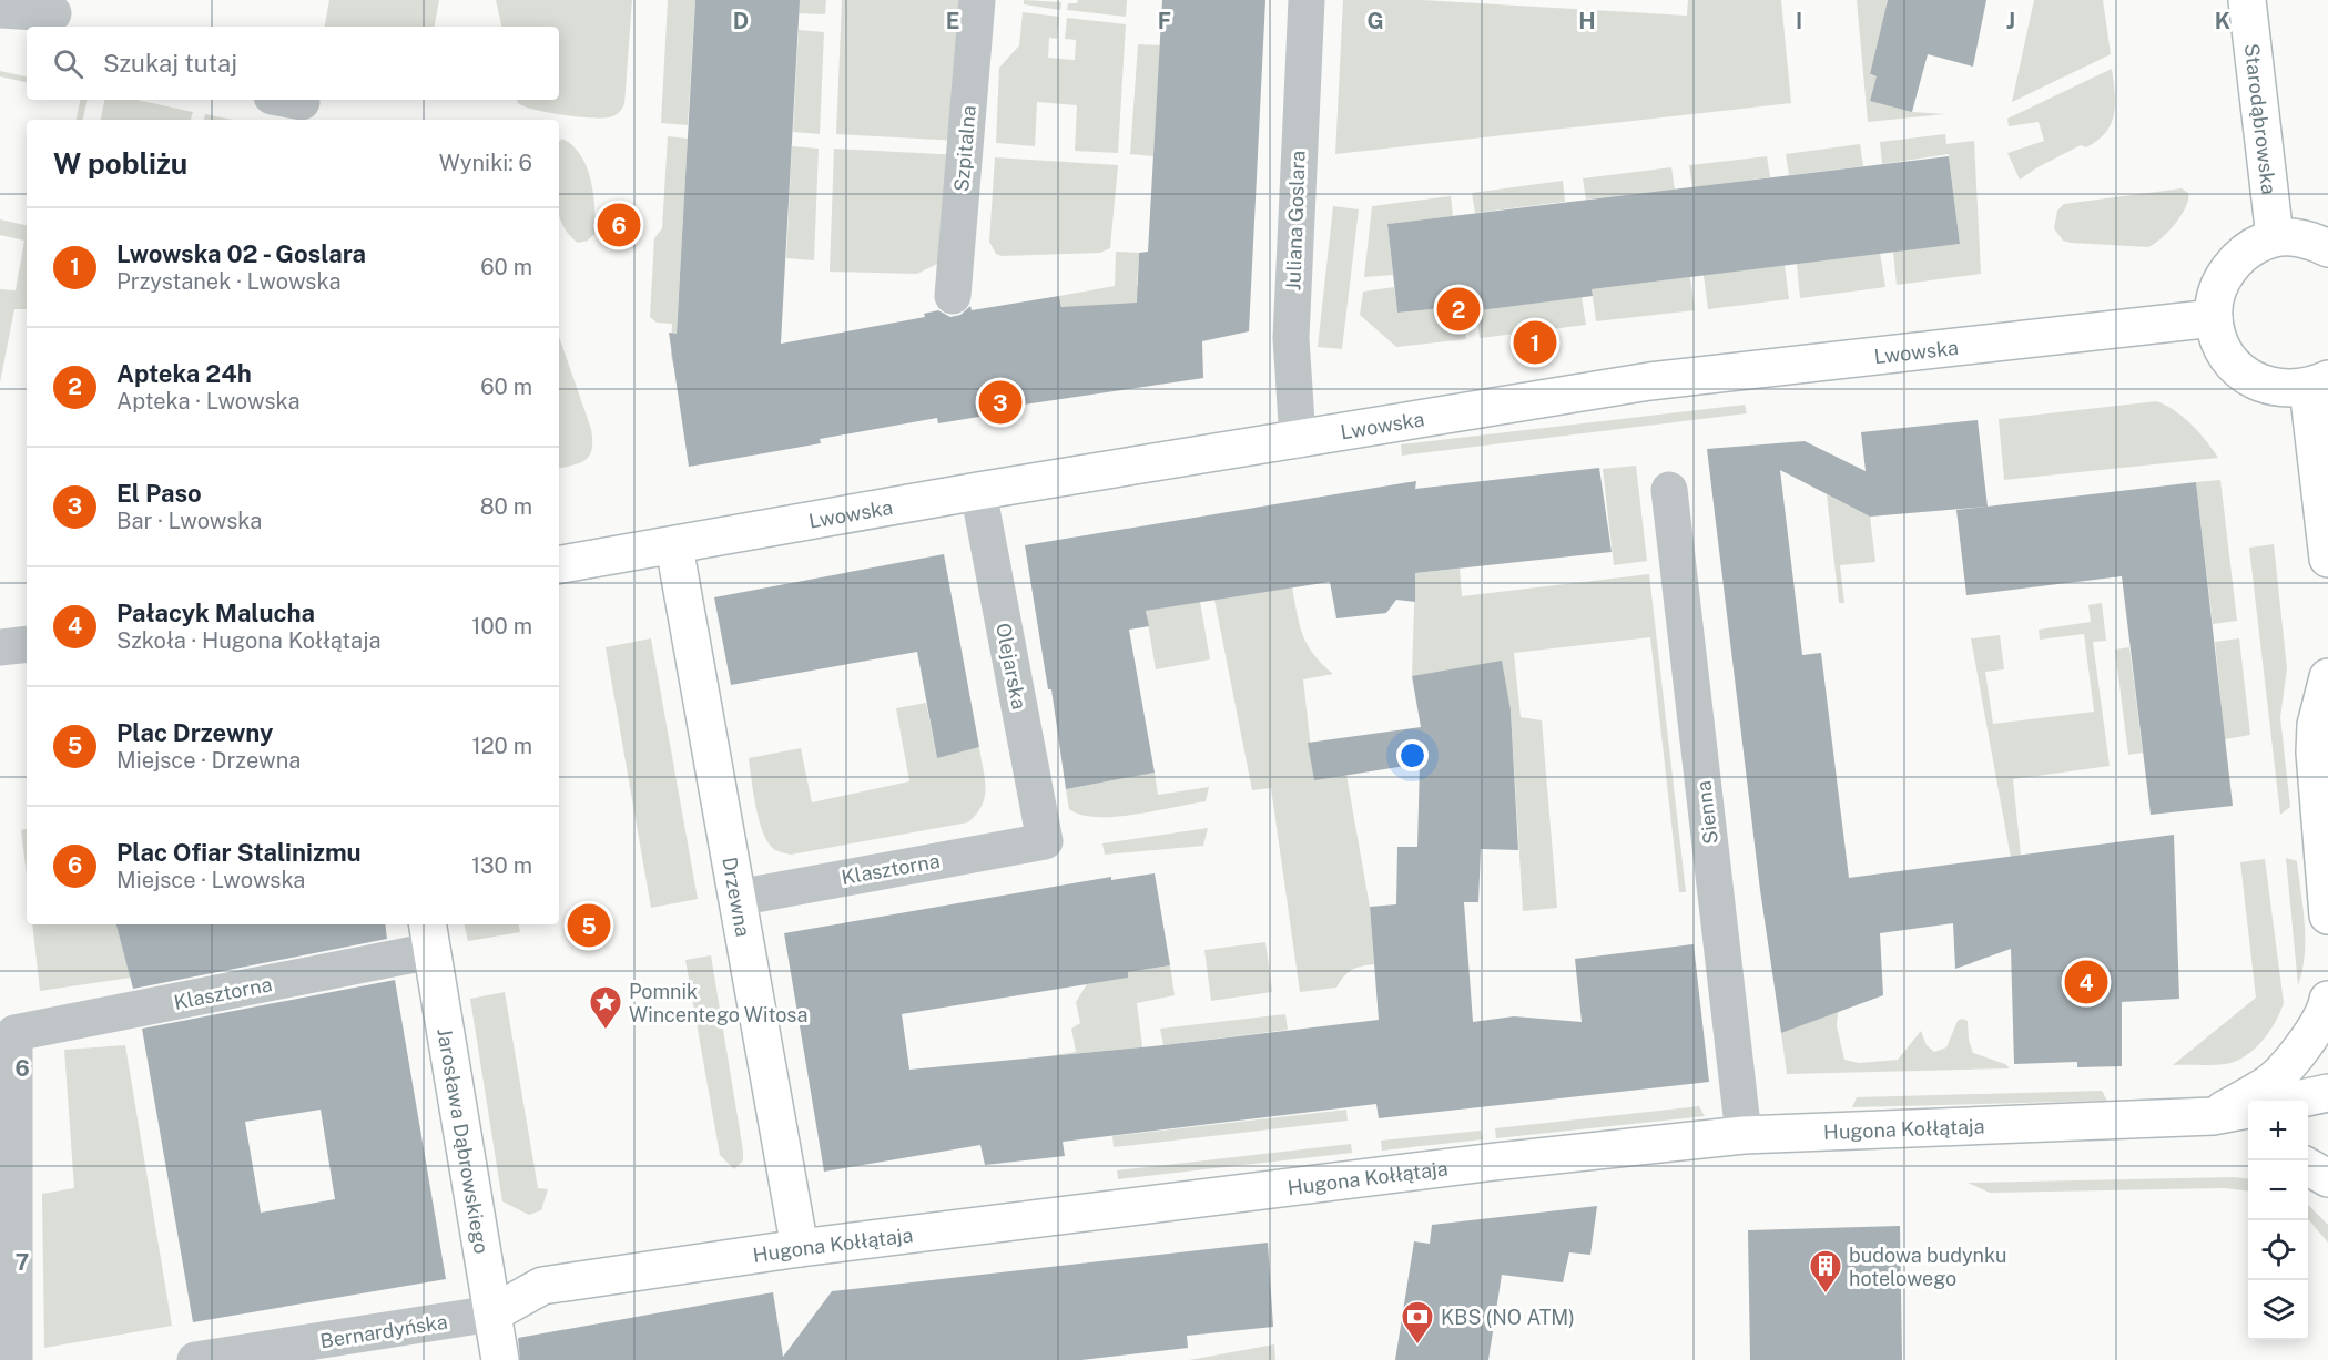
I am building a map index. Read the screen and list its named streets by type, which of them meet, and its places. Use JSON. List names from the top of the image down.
{
  "streets": {
    "street": [
      "Starodąbrowska",
      "Szpitalna",
      "Juliana Goslara",
      "Lwowska",
      "Olejarska",
      "Sienna",
      "Klasztorna",
      "Drzewna",
      "Hugona Kołłątaja",
      "Jarosława Dąbrowskiego",
      "Bernardyńska"
    ]
  },
  "crossings": [
    ["Juliana Goslara", "Lwowska"],
    ["Lwowska", "Olejarska"],
    ["Lwowska", "Drzewna"],
    ["Olejarska", "Klasztorna"],
    ["Sienna", "Hugona Kołłątaja"],
    ["Klasztorna", "Drzewna"],
    ["Klasztorna", "Jarosława Dąbrowskiego"],
    ["Drzewna", "Hugona Kołłątaja"],
    ["Hugona Kołłątaja", "Jarosława Dąbrowskiego"],
    ["Hugona Kołłątaja", "Bernardyńska"],
    ["Jarosława Dąbrowskiego", "Bernardyńska"]
  ],
  "places": {
    "place": ["Pomnik Wincentego Witosa"],
    "building": ["budowa budynku hotelowego"],
    "bank": ["KBS (NO ATM)"]
  },
  "page": {
    "search": "Szukaj tutaj",
    "heading": ["W pobliżu", "Wyniki: 6"],
    "pins": [
      "6",
      "2",
      "1",
      "3",
      "5",
      "4"
    ],
    "list": [
      {
        "mark": "1",
        "name": "Lwowska 02 - Goslara",
        "note": "Przystanek · Lwowska",
        "value": "60 m"
      },
      {
        "mark": "2",
        "name": "Apteka 24h",
        "note": "Apteka · Lwowska",
        "value": "60 m"
      },
      {
        "mark": "3",
        "name": "El Paso",
        "note": "Bar · Lwowska",
        "value": "80 m"
      },
      {
        "mark": "4",
        "name": "Pałacyk Malucha",
        "note": "Szkoła · Hugona Kołłątaja",
        "value": "100 m"
      },
      {
        "mark": "5",
        "name": "Plac Drzewny",
        "note": "Miejsce · Drzewna",
        "value": "120 m"
      },
      {
        "mark": "6",
        "name": "Plac Ofiar Stalinizmu",
        "note": "Miejsce · Lwowska",
        "value": "130 m"
      }
    ],
    "map_buttons": ["+", "−"]
  },
  "grid": {
    "columns": [
      "D",
      "E",
      "F",
      "G",
      "H",
      "I",
      "J",
      "K"
    ],
    "rows": ["6", "7"]
  }
}
